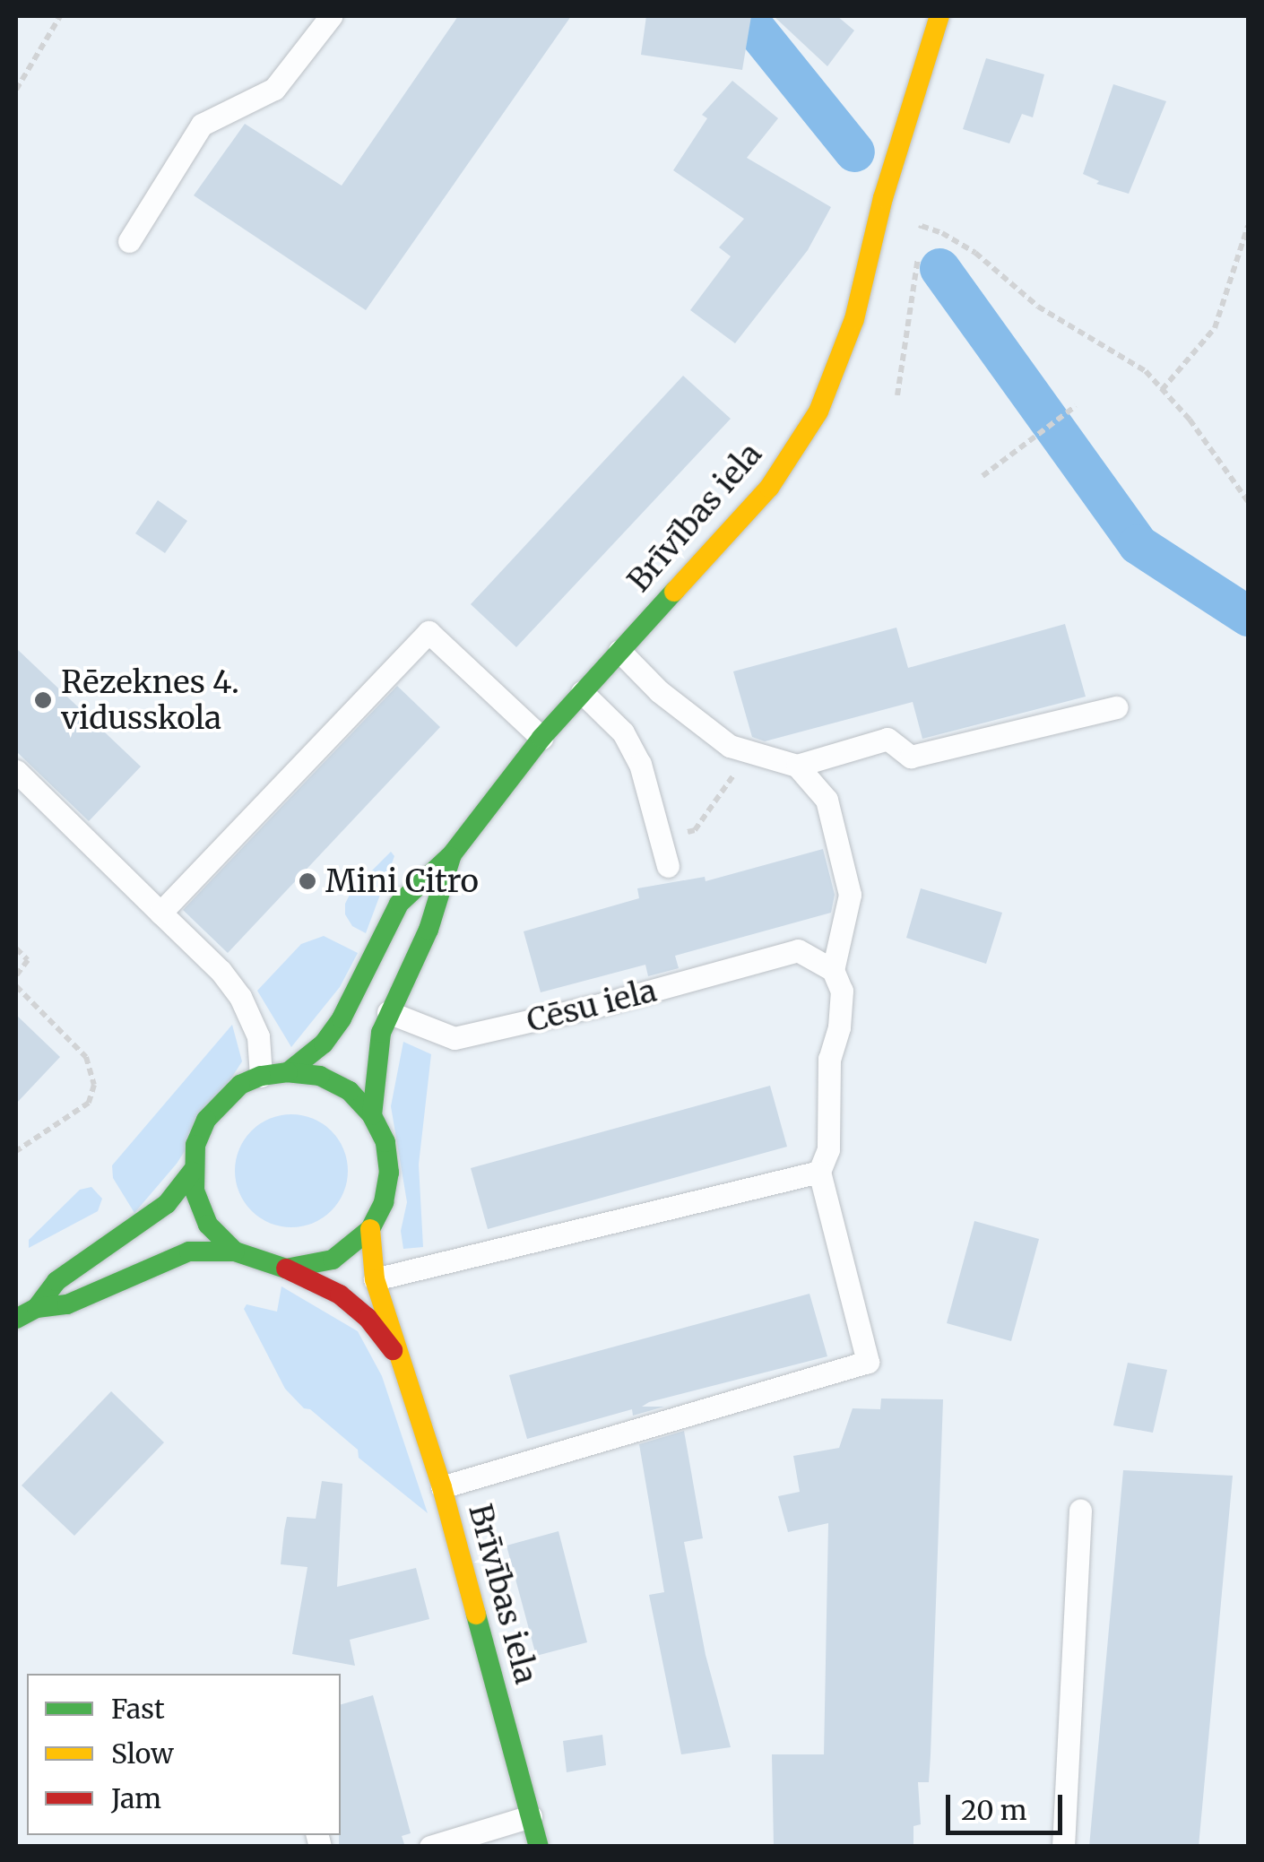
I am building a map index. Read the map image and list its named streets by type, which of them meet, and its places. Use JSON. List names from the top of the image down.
{
  "streets": {
    "main road": ["Brīvības iela"],
    "lane": ["Cēsu iela"]
  },
  "places": ["Rēzeknes 4. vidusskola", "Mini Citro"],
  "legend": ["Fast", "Slow", "Jam"],
  "scale_bar": "20 m"
}
